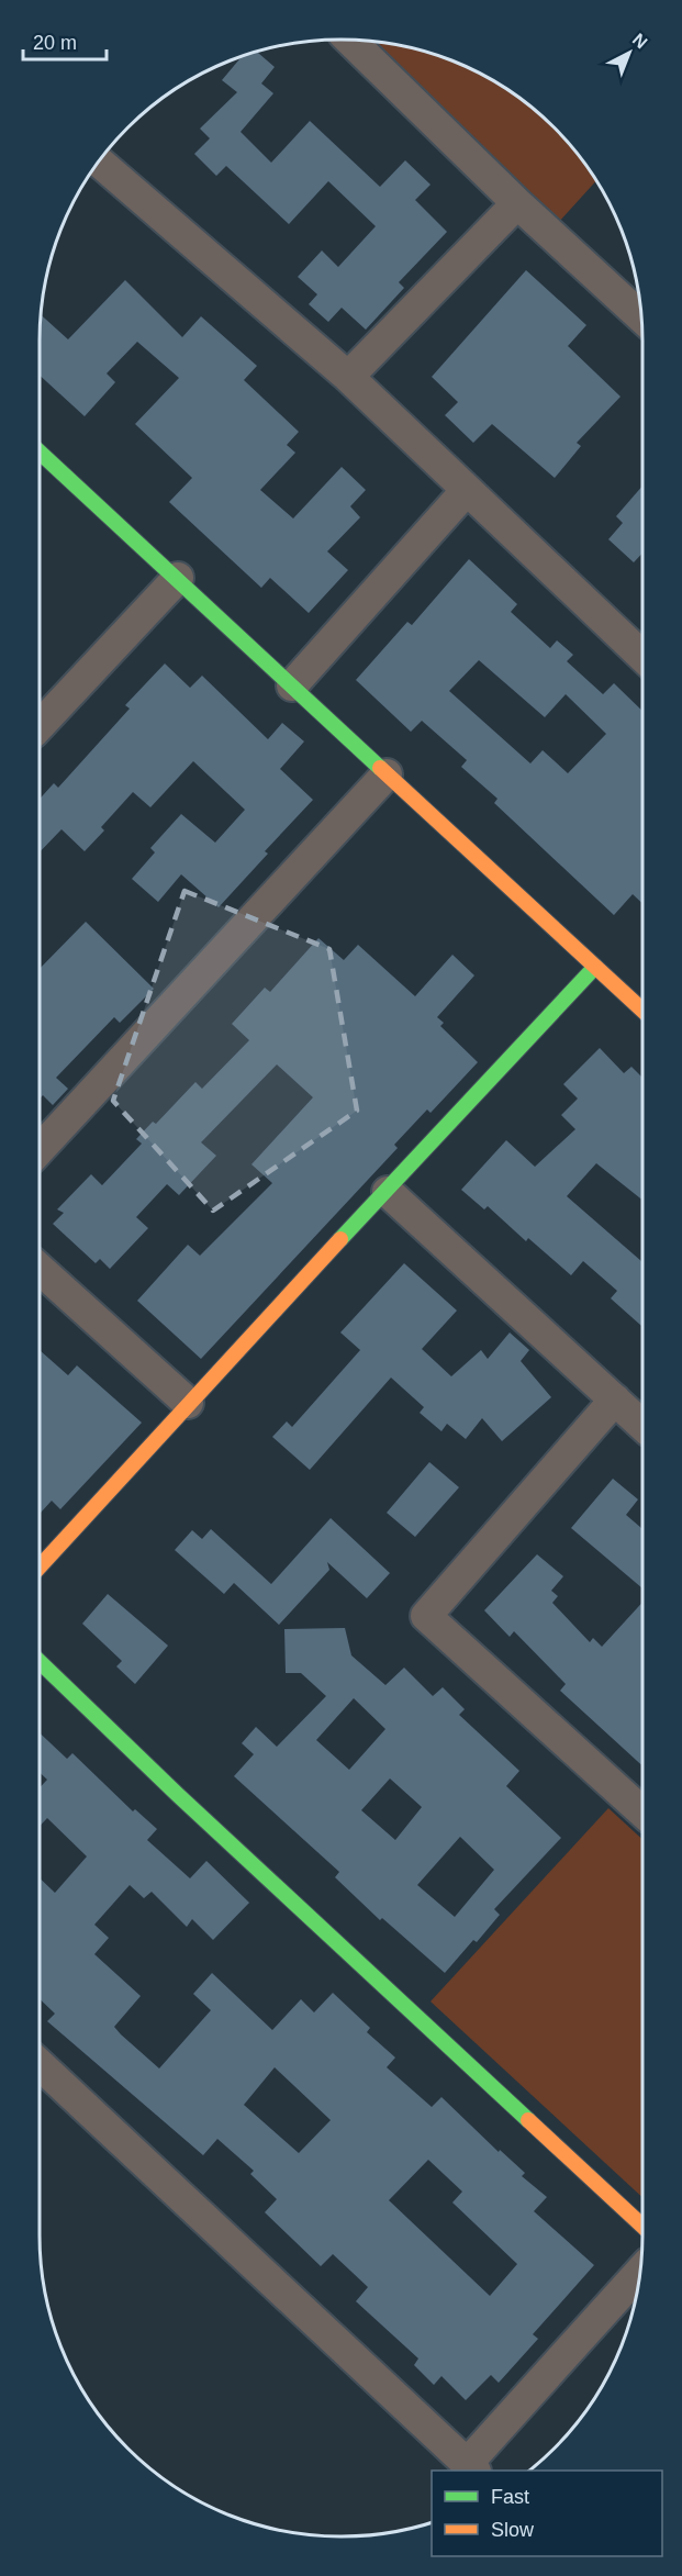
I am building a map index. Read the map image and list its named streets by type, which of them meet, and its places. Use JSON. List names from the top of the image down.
{
  "legend": ["Fast", "Slow"],
  "scale_bar": "20 m",
  "north": "top right"
}
